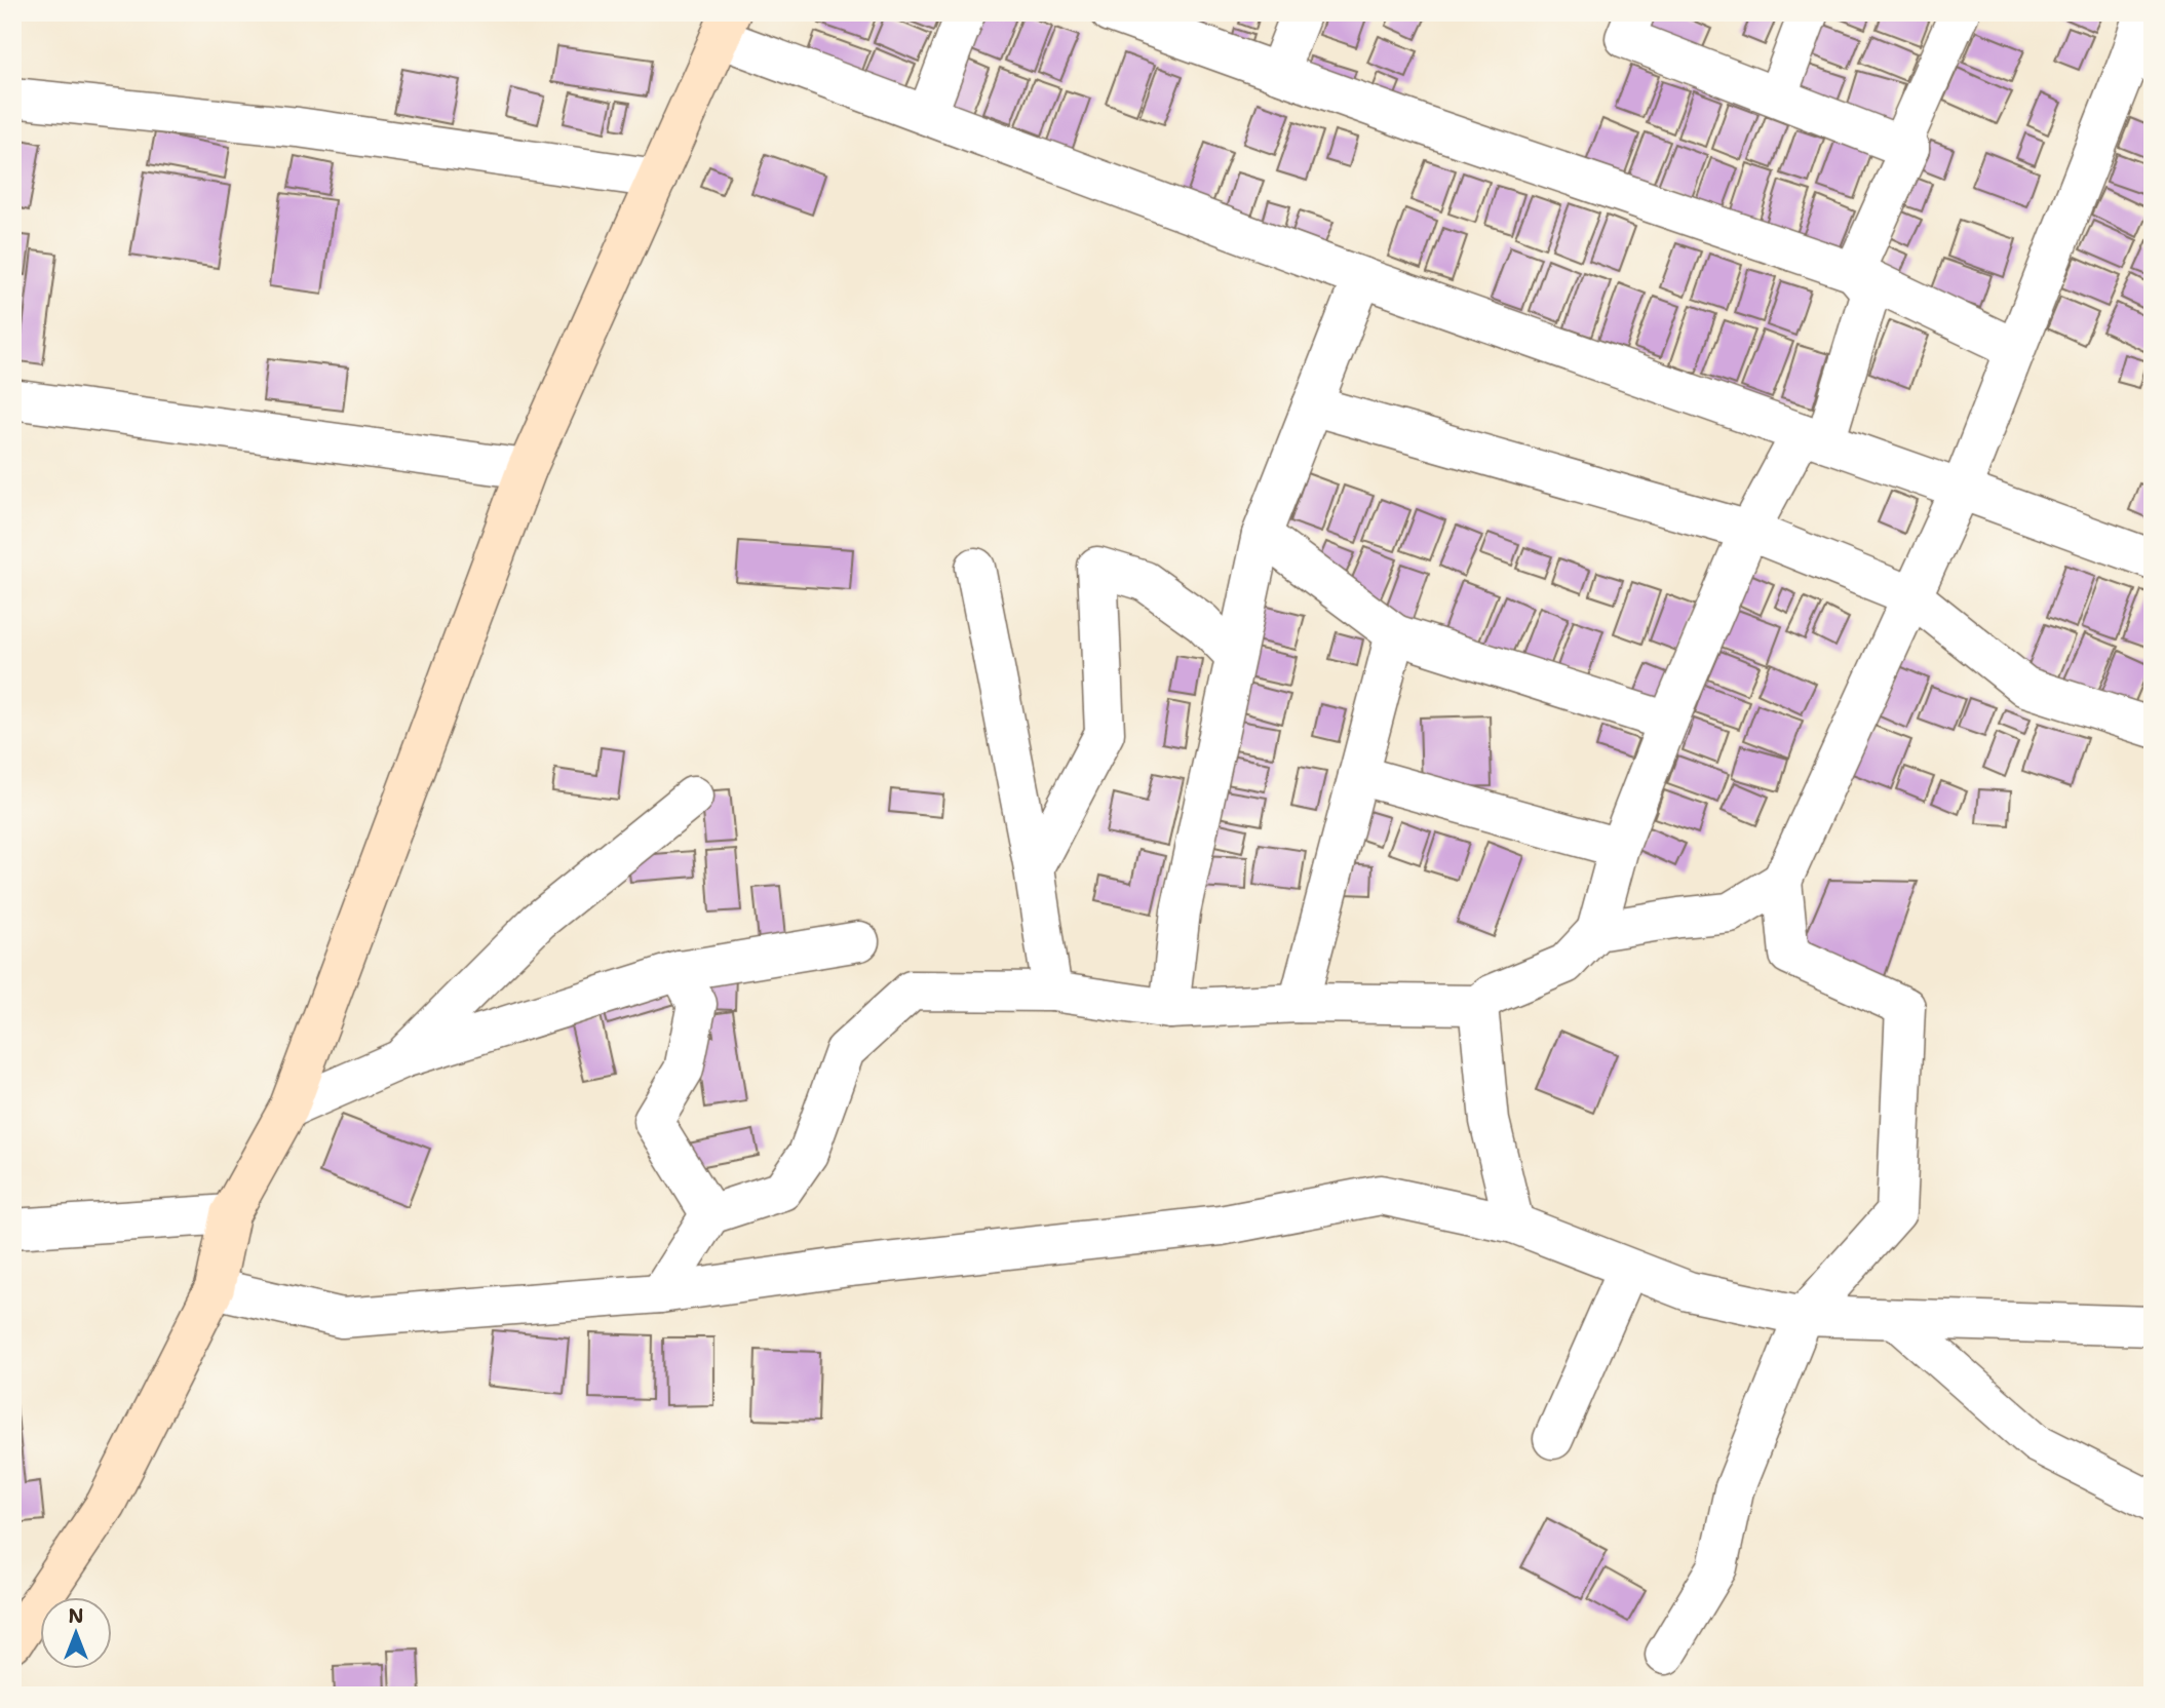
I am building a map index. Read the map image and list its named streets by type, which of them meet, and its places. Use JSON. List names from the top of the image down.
{
  "north": "top"
}
